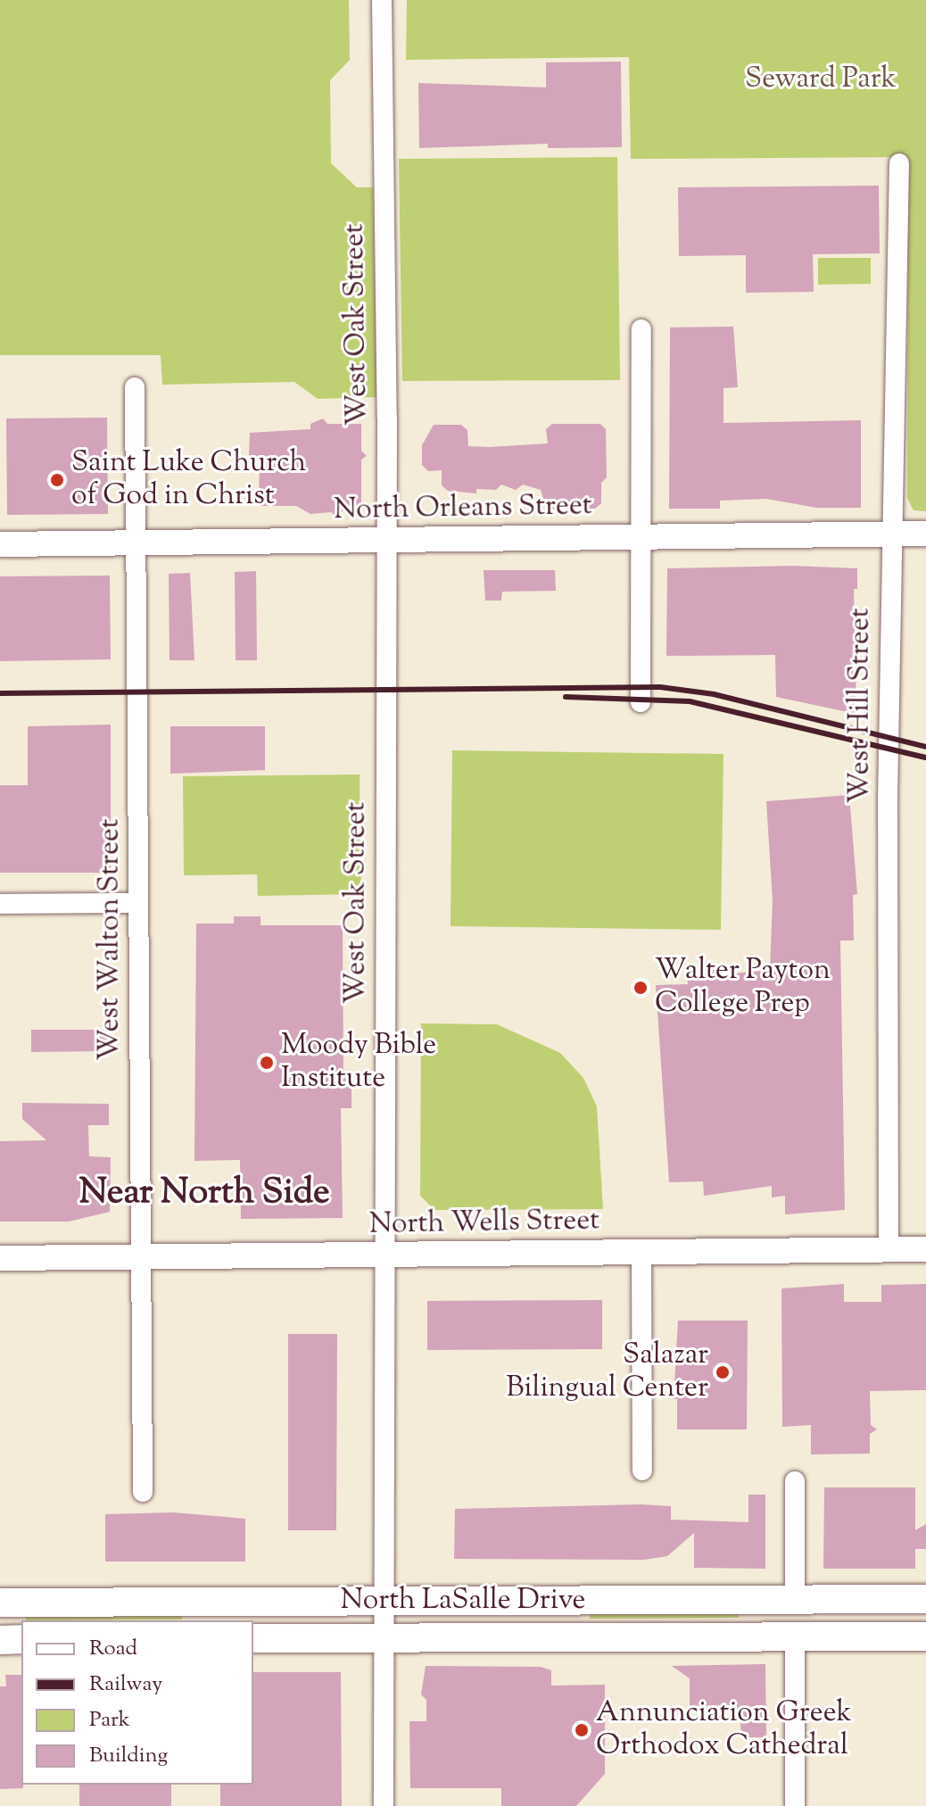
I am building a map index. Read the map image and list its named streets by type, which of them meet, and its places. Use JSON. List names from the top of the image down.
{
  "streets": {
    "main road": ["North LaSalle Drive"],
    "street": [
      "West Oak Street",
      "North Orleans Street",
      "West Hill Street",
      "West Walton Street",
      "North Wells Street"
    ]
  },
  "crossings": [
    ["West Oak Street", "North Orleans Street"],
    ["West Oak Street", "North Wells Street"],
    ["West Oak Street", "North LaSalle Drive"],
    ["North Orleans Street", "West Hill Street"],
    ["North Orleans Street", "West Walton Street"],
    ["West Hill Street", "North Wells Street"],
    ["West Walton Street", "North Wells Street"]
  ],
  "districts": ["Near North Side"],
  "parks": ["Seward Park"],
  "places": [
    "Saint Luke Church of God in Christ",
    "Walter Payton College Prep",
    "Moody Bible Institute",
    "Salazar Bilingual Center",
    "Annunciation Greek Orthodox Cathedral"
  ],
  "legend": [
    "Road",
    "Railway",
    "Park",
    "Building"
  ]
}
